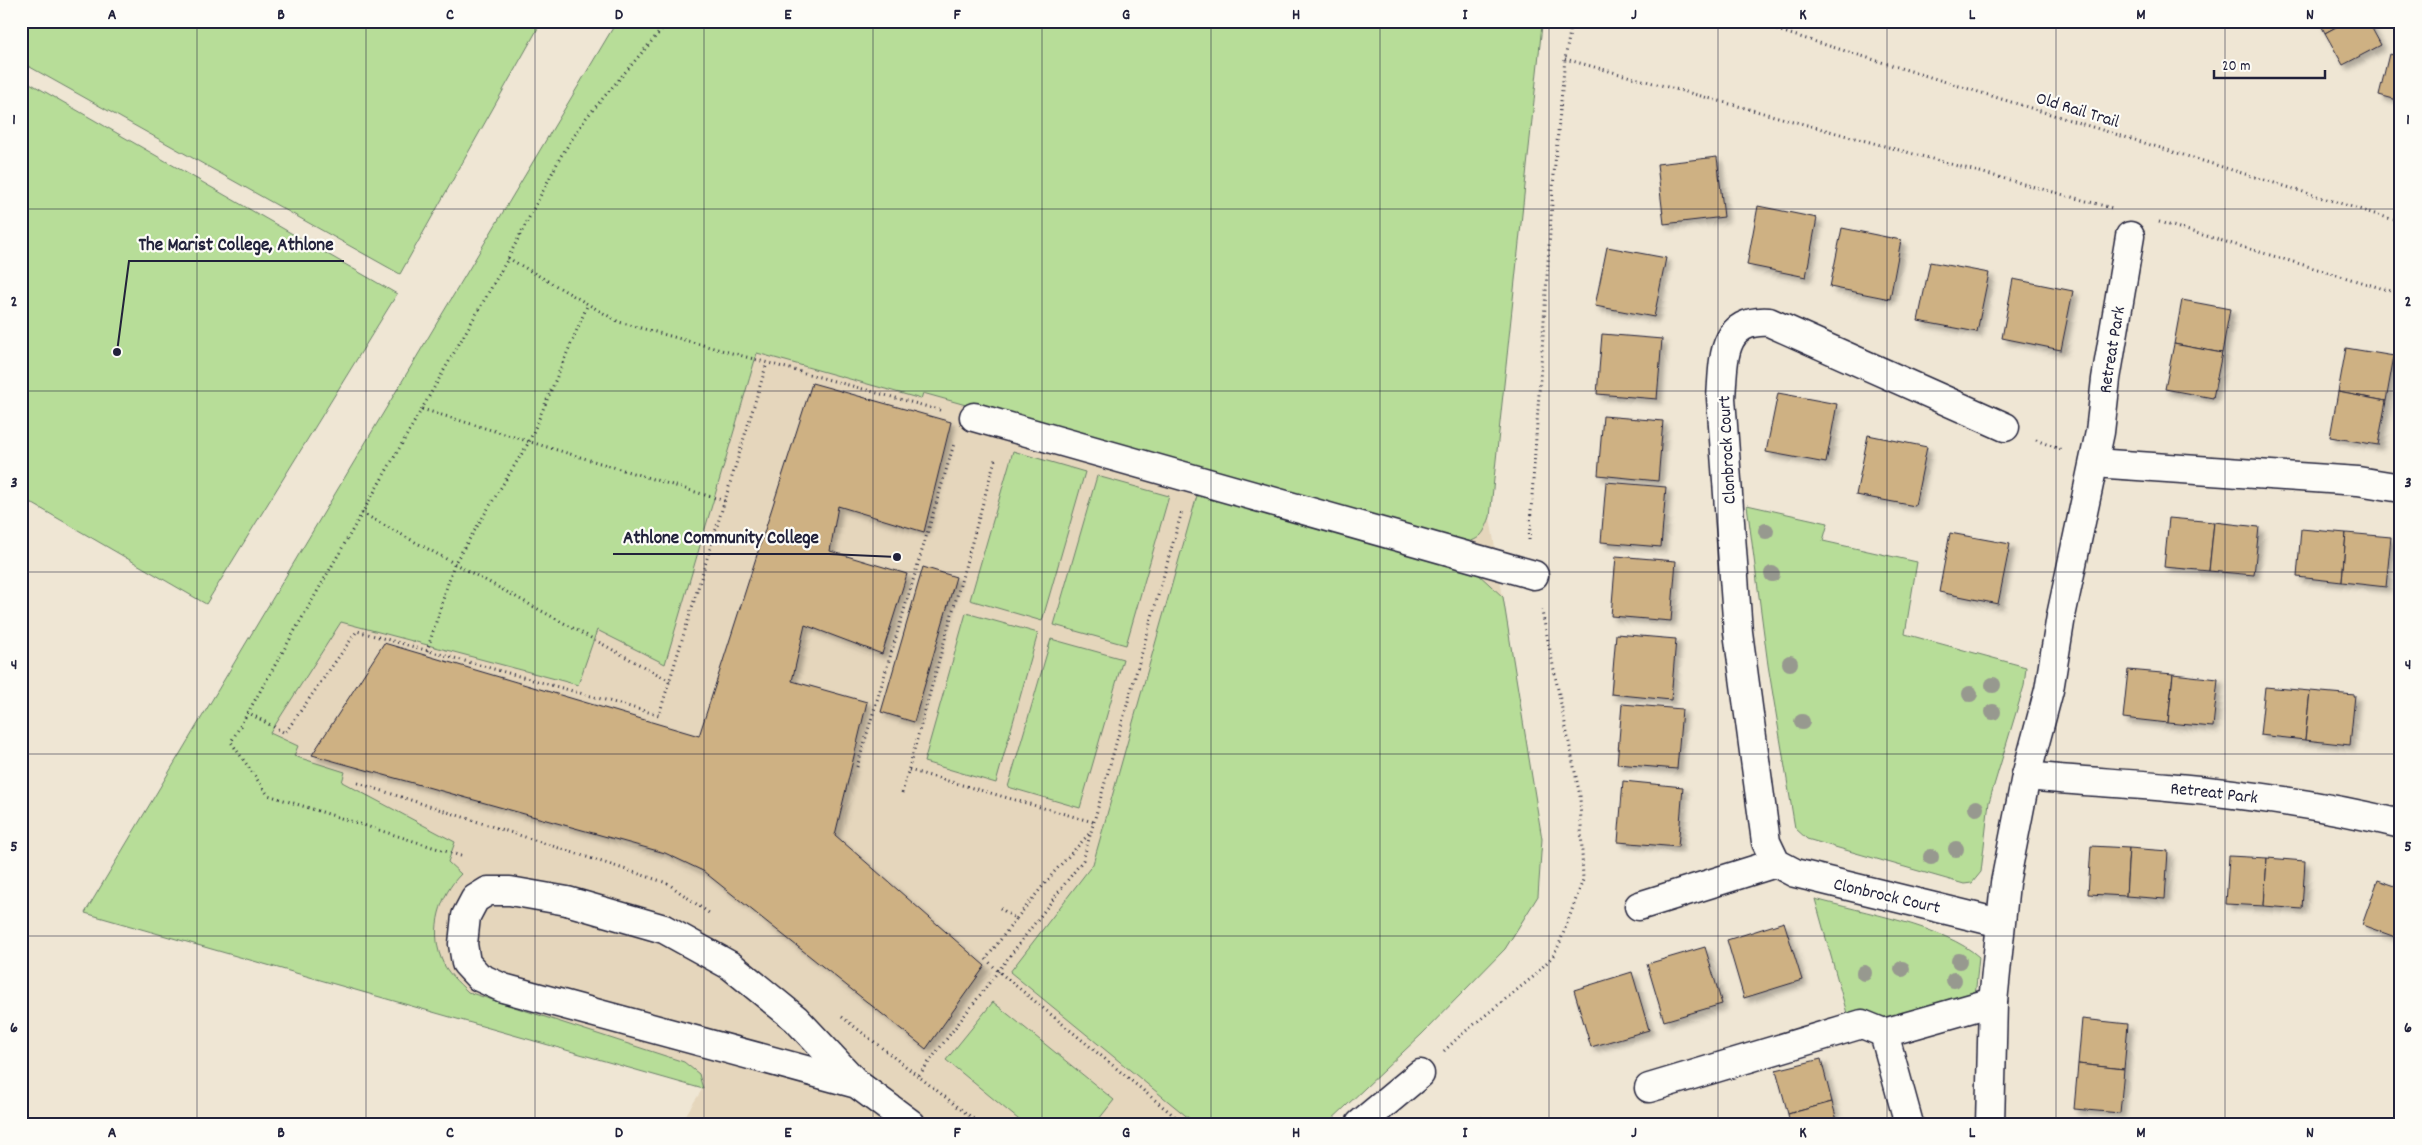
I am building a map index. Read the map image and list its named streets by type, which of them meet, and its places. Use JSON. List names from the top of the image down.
{
  "streets": {
    "street": ["Retreat Park", "Clonbrock Court"],
    "path": ["Old Rail Trail"]
  },
  "crossings": [
    ["Retreat Park", "Clonbrock Court"]
  ],
  "places": ["The Marist College, Athlone", "Athlone Community College"],
  "scale_bar": "20 m",
  "grid": {
    "columns": [
      "A",
      "B",
      "C",
      "D",
      "E",
      "F",
      "G",
      "H",
      "I",
      "J",
      "K",
      "L",
      "M",
      "N"
    ],
    "rows": [
      "1",
      "2",
      "3",
      "4",
      "5",
      "6"
    ]
  }
}
